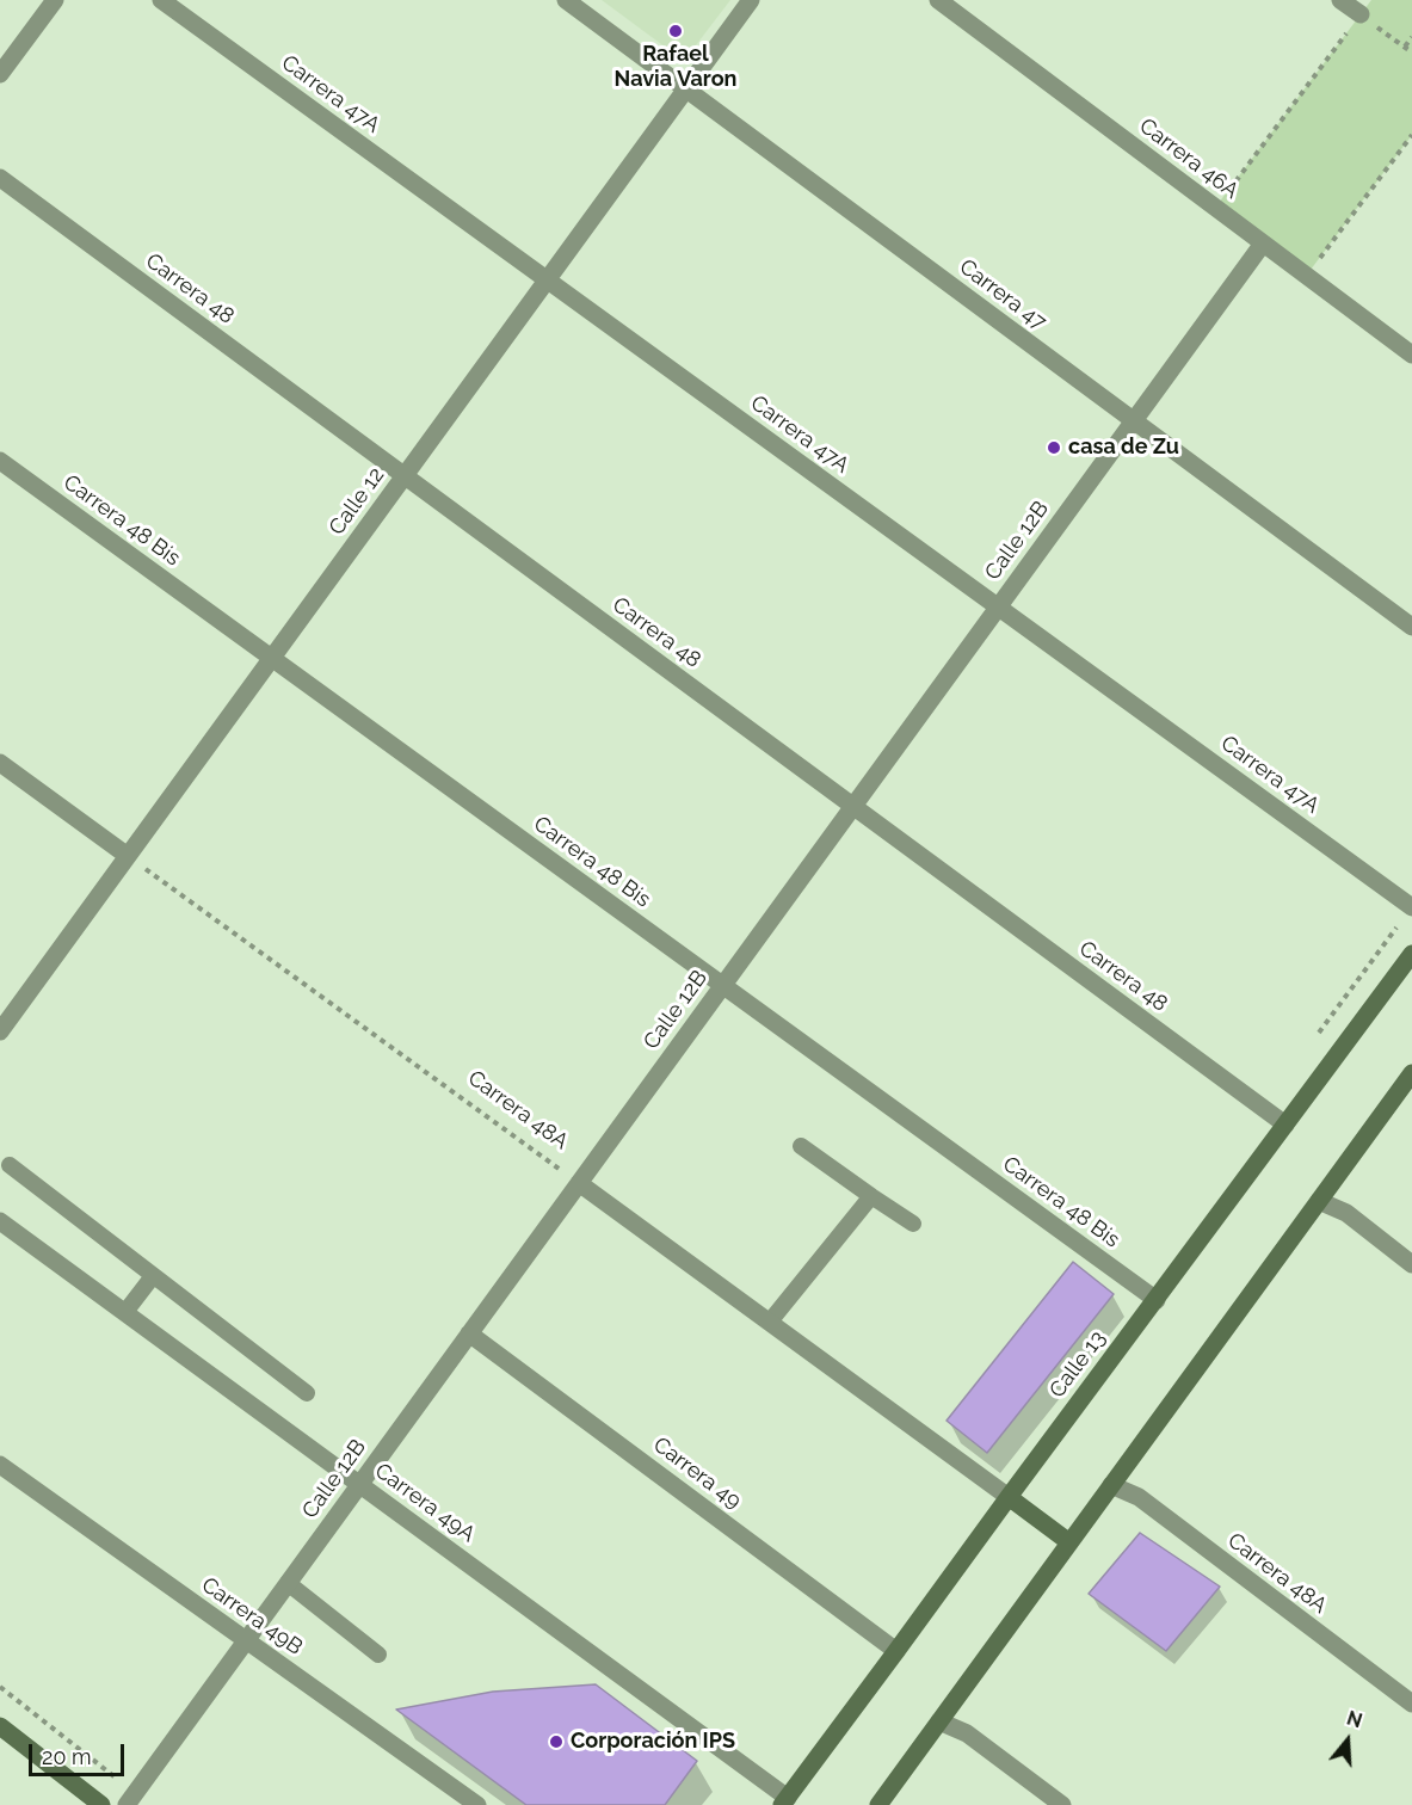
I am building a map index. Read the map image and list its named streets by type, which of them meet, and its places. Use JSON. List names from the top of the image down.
{
  "streets": {
    "main road": ["Calle 13"],
    "street": [
      "Carrera 47A",
      "Carrera 46A",
      "Carrera 48",
      "Carrera 47",
      "Calle 12",
      "Carrera 48 Bis",
      "Calle 12B",
      "Carrera 48A",
      "Carrera 49",
      "Carrera 49A",
      "Carrera 49B"
    ]
  },
  "crossings": [
    ["Carrera 47A", "Calle 12"],
    ["Carrera 47A", "Calle 12B"],
    ["Carrera 46A", "Calle 12B"],
    ["Carrera 48", "Calle 12"],
    ["Carrera 48", "Calle 12B"],
    ["Carrera 48", "Calle 13"],
    ["Carrera 47", "Calle 12"],
    ["Carrera 47", "Calle 12B"],
    ["Calle 12", "Carrera 48 Bis"],
    ["Calle 12", "Carrera 48A"],
    ["Carrera 48 Bis", "Calle 12B"],
    ["Carrera 48 Bis", "Calle 13"],
    ["Calle 12B", "Carrera 48A"],
    ["Calle 12B", "Carrera 49"],
    ["Calle 12B", "Carrera 49A"],
    ["Calle 12B", "Carrera 49B"],
    ["Calle 13", "Carrera 49"],
    ["Calle 13", "Carrera 49A"]
  ],
  "places": ["Rafael Navia Varon", "casa de Zu", "Corporación IPS"],
  "scale_bar": "20 m",
  "north": "top"
}
